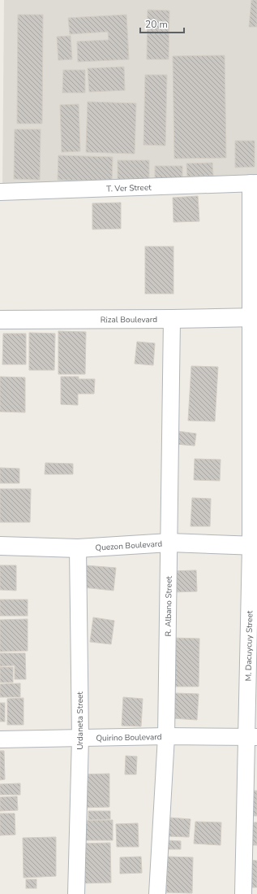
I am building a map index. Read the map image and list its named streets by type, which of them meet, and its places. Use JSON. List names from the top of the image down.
{
  "streets": {
    "main road": ["Rizal Boulevard", "Quezon Boulevard"],
    "street": [
      "T. Ver Street",
      "R. Albano Street",
      "M. Dacuycuy Street",
      "Urdaneta Street",
      "Quirino Boulevard"
    ]
  },
  "crossings": [
    ["T. Ver Street", "M. Dacuycuy Street"],
    ["Rizal Boulevard", "R. Albano Street"],
    ["Rizal Boulevard", "M. Dacuycuy Street"],
    ["Quezon Boulevard", "R. Albano Street"],
    ["Quezon Boulevard", "M. Dacuycuy Street"],
    ["Quezon Boulevard", "Urdaneta Street"],
    ["R. Albano Street", "Quirino Boulevard"],
    ["M. Dacuycuy Street", "Quirino Boulevard"],
    ["Urdaneta Street", "Quirino Boulevard"]
  ],
  "scale_bar": "20 m"
}
